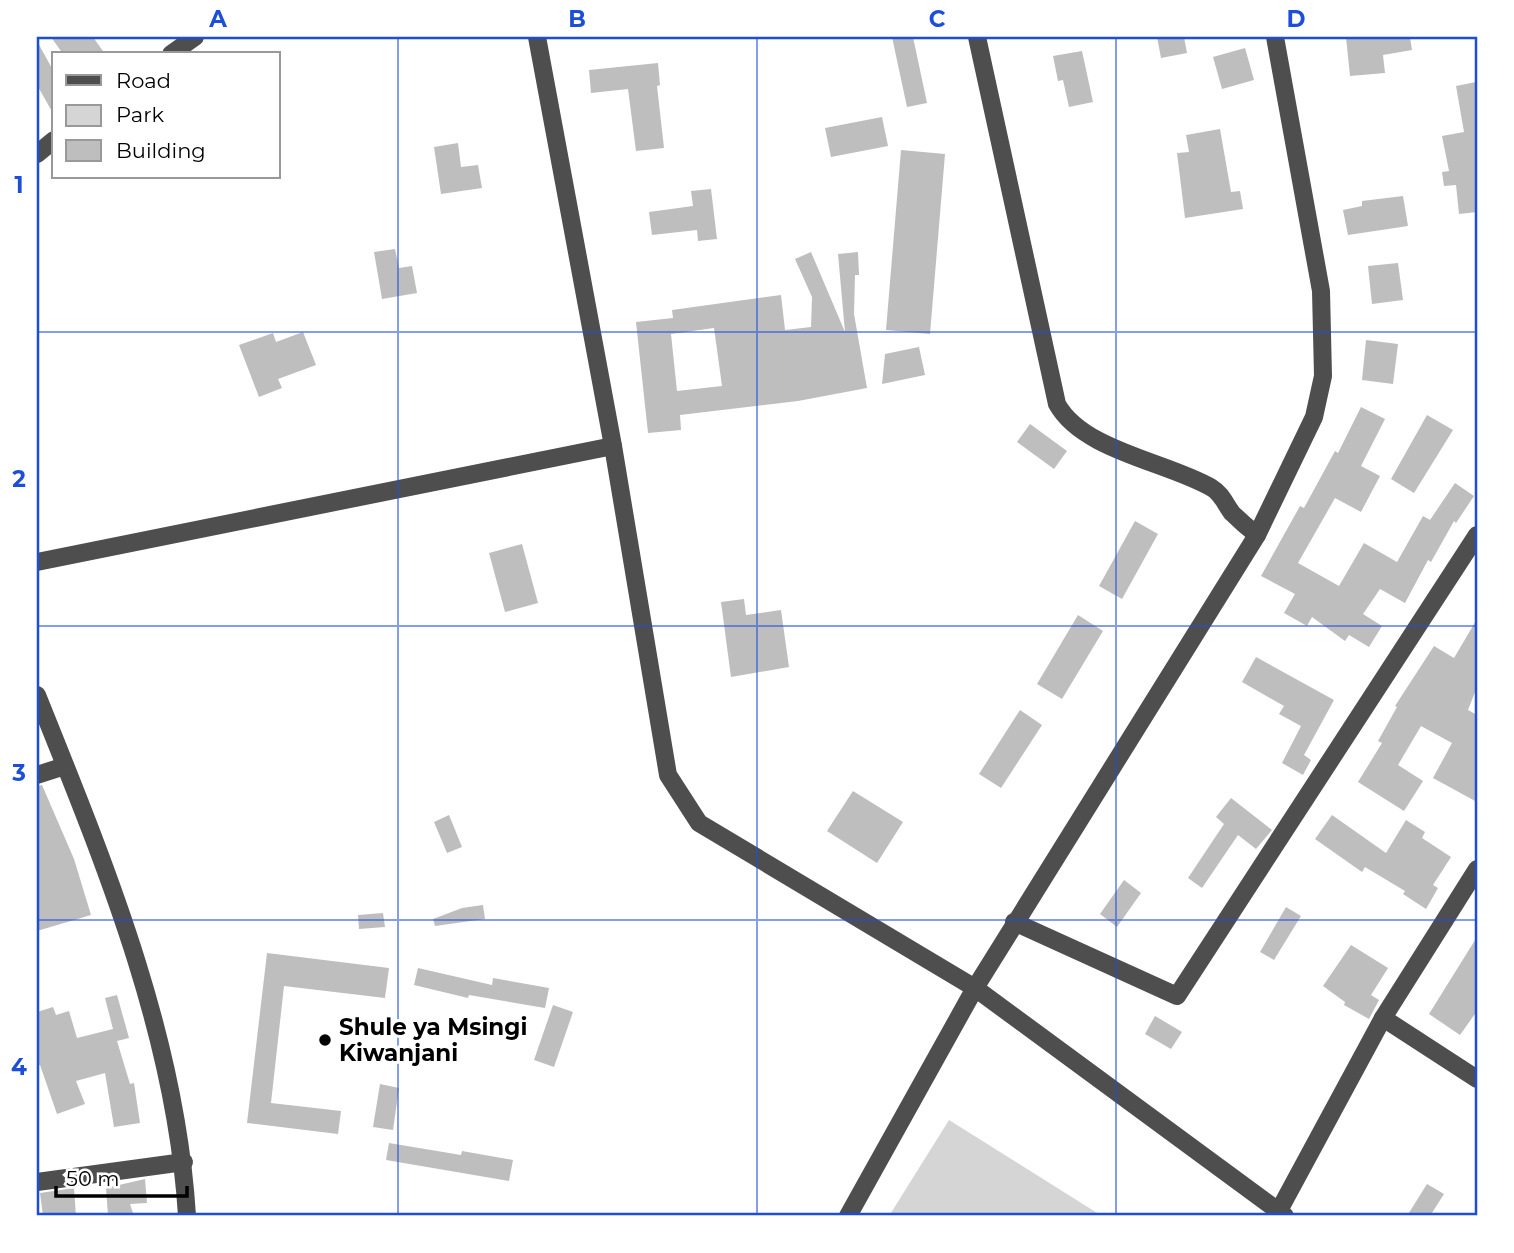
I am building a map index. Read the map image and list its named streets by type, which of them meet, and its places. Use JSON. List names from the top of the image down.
{
  "places": ["Shule ya Msingi Kiwanjani"],
  "legend": ["Road", "Park", "Building"],
  "scale_bar": "50 m",
  "grid": {
    "columns": [
      "A",
      "B",
      "C",
      "D"
    ],
    "rows": [
      "1",
      "2",
      "3",
      "4"
    ]
  }
}
